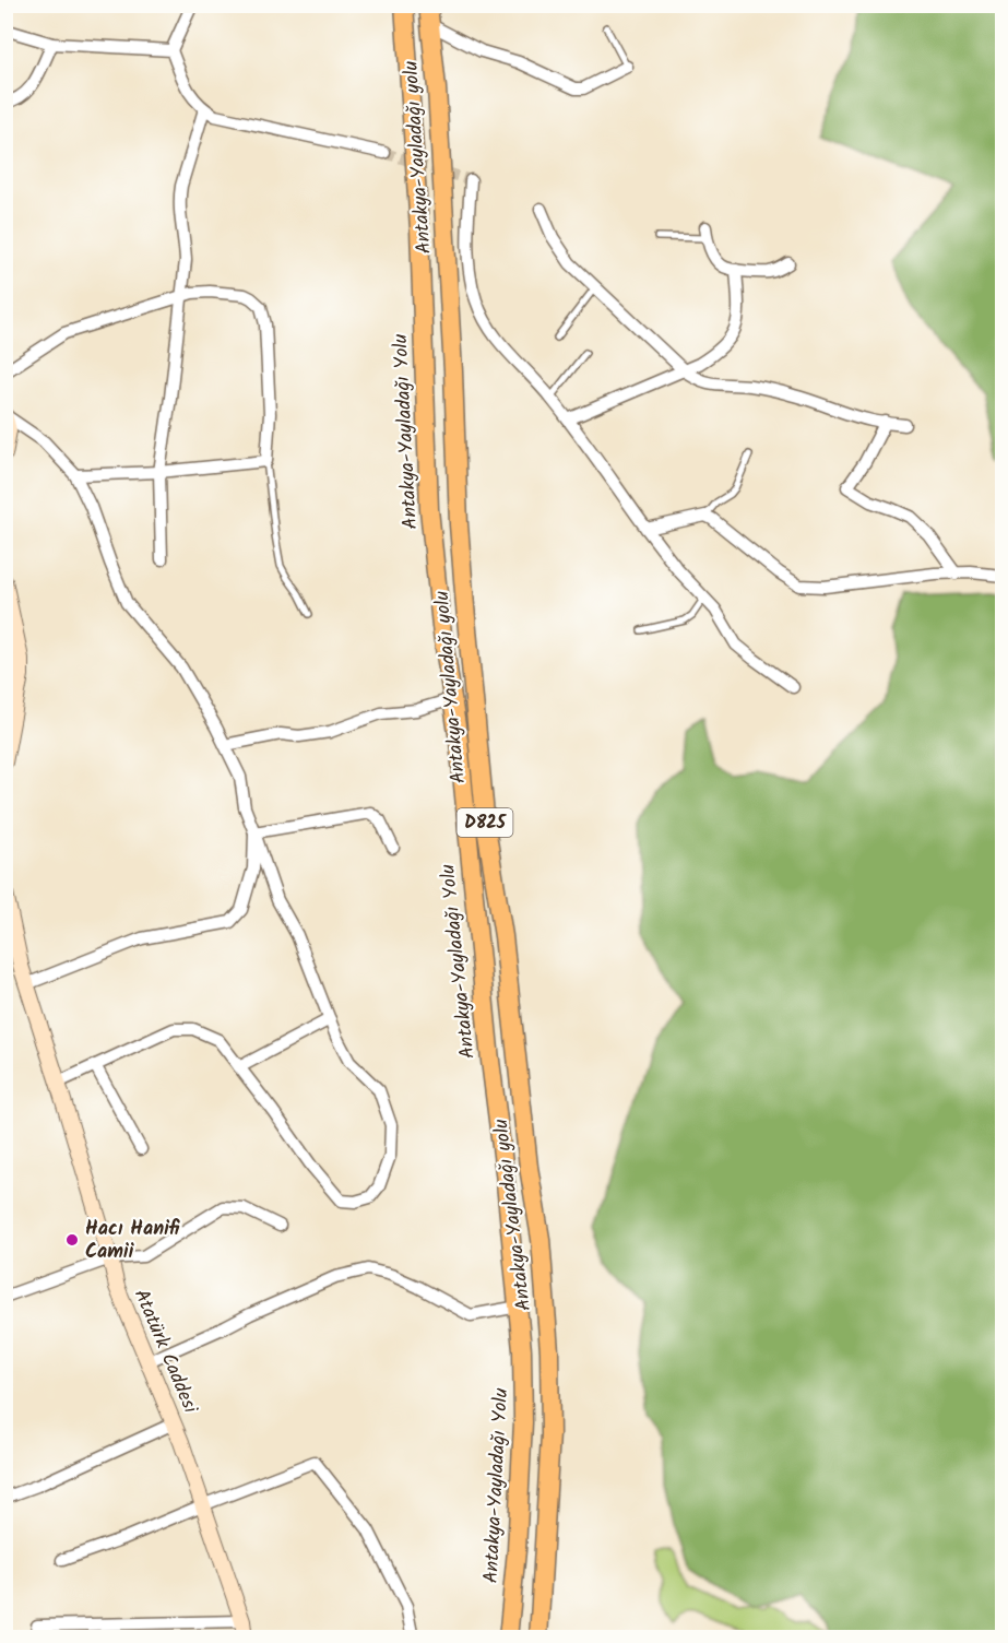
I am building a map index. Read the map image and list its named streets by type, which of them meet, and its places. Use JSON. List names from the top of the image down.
{
  "streets": {
    "highway": ["Antakya-Yayladağı yolu", "Antakya-Yayladağı Yolu", "D825"],
    "main road": ["Atatürk Caddesi"]
  },
  "places": ["Hacı Hanifi Camii"]
}
